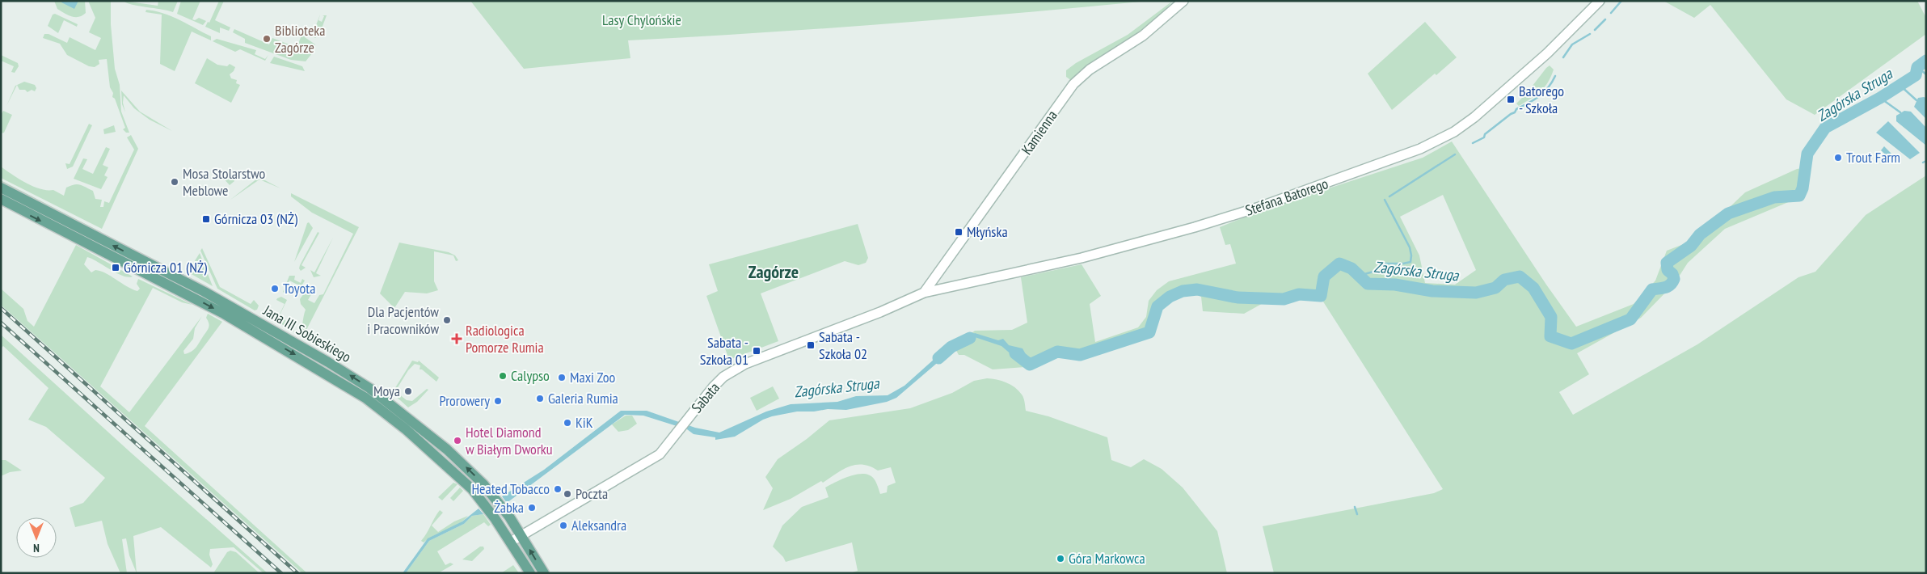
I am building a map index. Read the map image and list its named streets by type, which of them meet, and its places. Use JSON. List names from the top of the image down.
{
  "streets": {
    "main road": ["Jana III Sobieskiego"],
    "street": ["Kamienna", "Stefana Batorego", "Sabata"]
  },
  "crossings": [
    ["Kamienna", "Stefana Batorego"],
    ["Kamienna", "Sabata"],
    ["Stefana Batorego", "Sabata"],
    ["Jana III Sobieskiego", "Sabata"]
  ],
  "districts": ["Zagórze"],
  "water": ["Zagórska Struga"],
  "parks": ["Lasy Chylońskie"],
  "places": {
    "other": [
      "Biblioteka Zagórze",
      "Trout Farm",
      "Mosa Stolarstwo Meblowe",
      "Toyota",
      "Dla Pacjentów i Pracowników",
      "Calypso",
      "Maxi Zoo",
      "Moya",
      "Galeria Rumia",
      "Prorowery",
      "KiK",
      "Hotel Diamond w Białym Dworku",
      "Heated Tobacco",
      "Poczta",
      "Żabka",
      "Aleksandra",
      "Góra Markowca"
    ],
    "transit": [
      "Batorego - Szkoła",
      "Górnicza 03 (NŻ)",
      "Młyńska",
      "Górnicza 01 (NŻ)",
      "Sabata - Szkoła 02",
      "Sabata - Szkoła 01"
    ],
    "health": ["Radiologica Pomorze Rumia"]
  },
  "north": "bottom"
}
